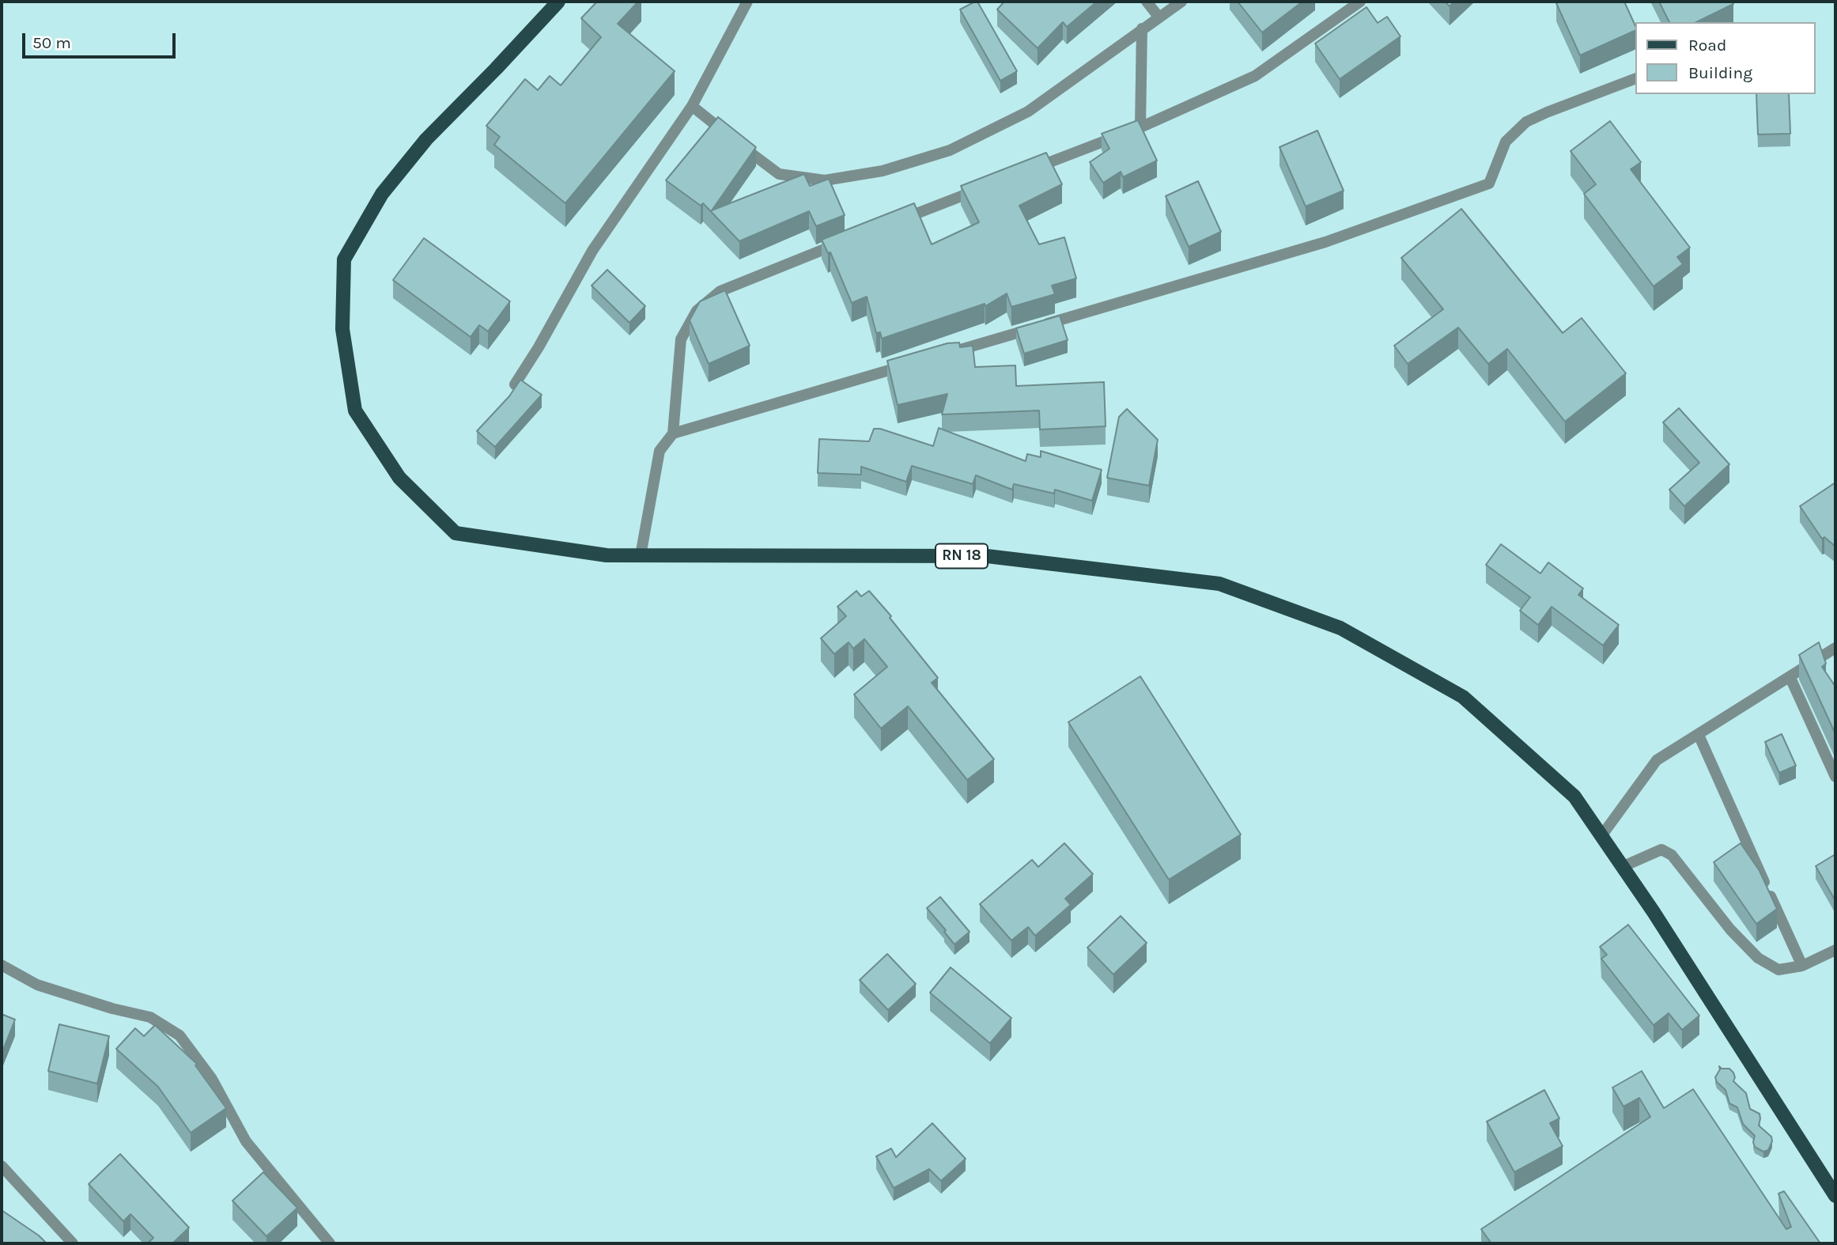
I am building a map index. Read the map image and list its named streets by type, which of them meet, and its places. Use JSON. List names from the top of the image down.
{
  "streets": {
    "main road": ["RN 18"]
  },
  "legend": ["Road", "Building"],
  "scale_bar": "50 m"
}
